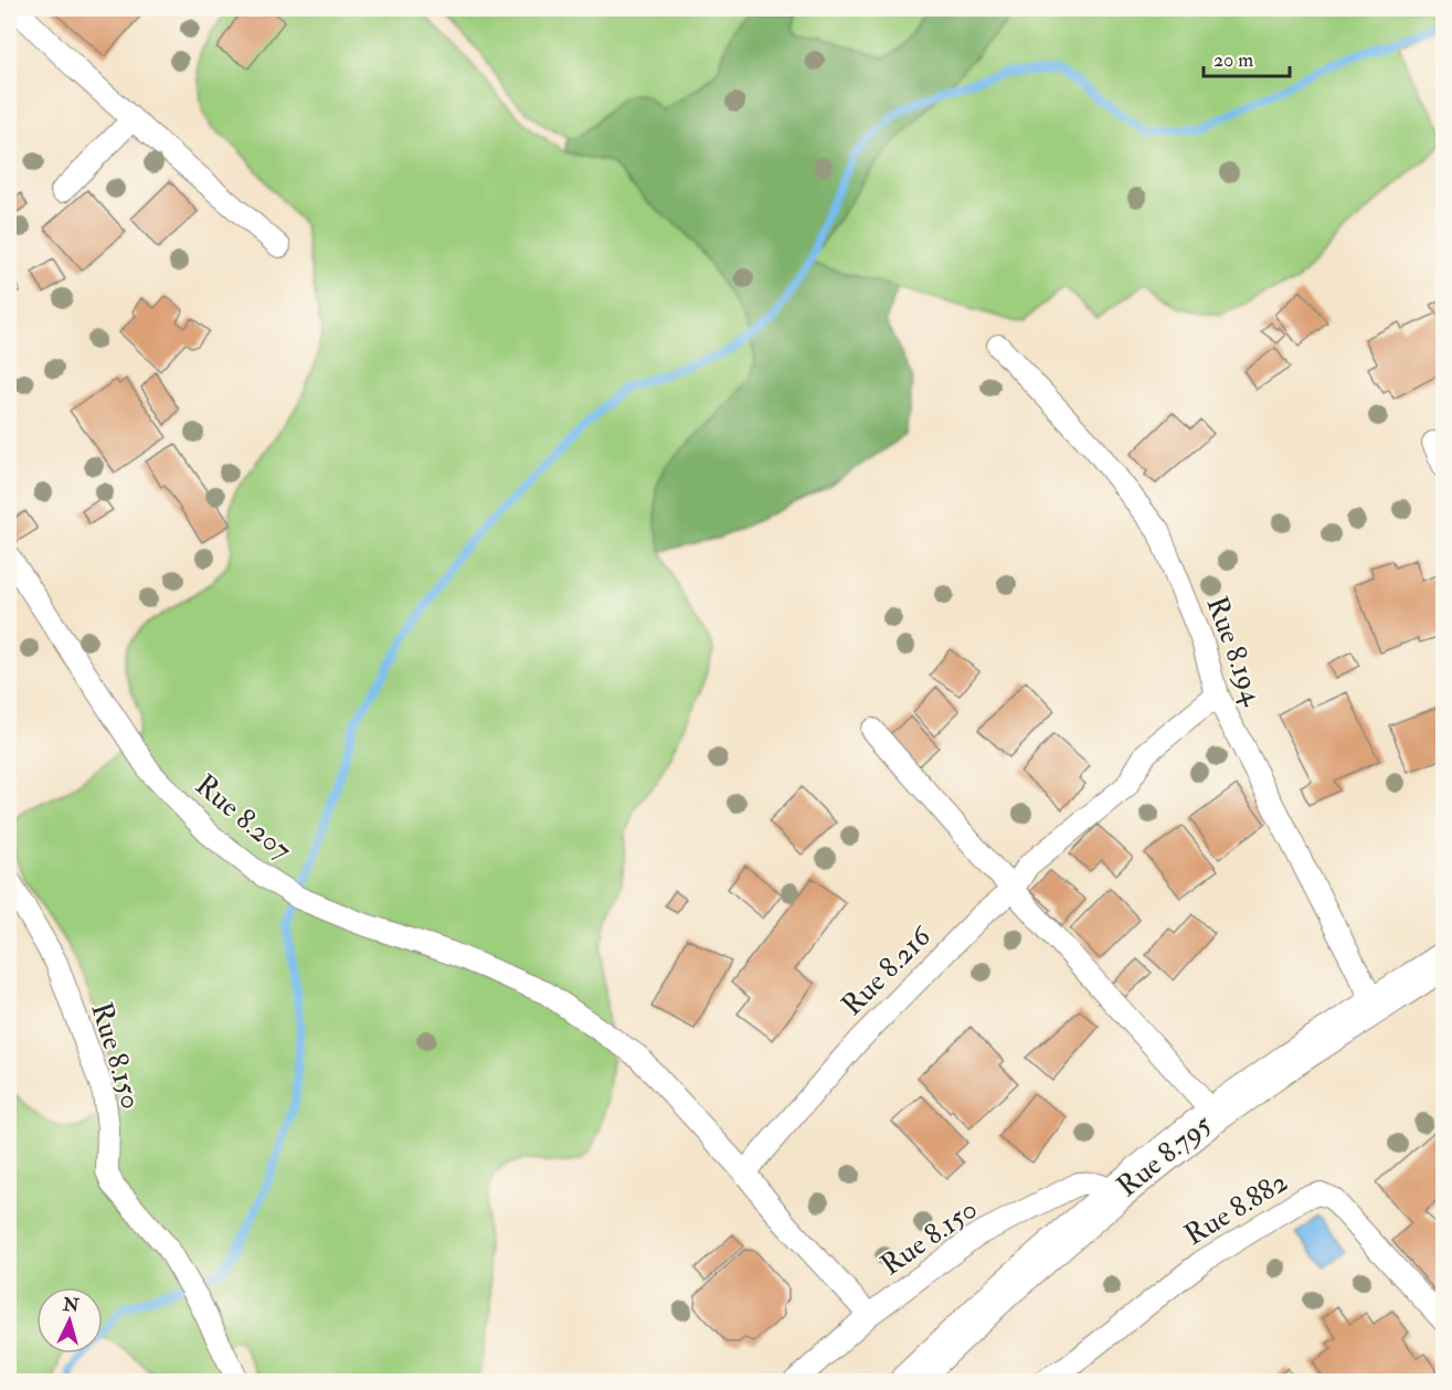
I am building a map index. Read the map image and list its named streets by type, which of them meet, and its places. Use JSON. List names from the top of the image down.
{
  "streets": {
    "highway": ["Rue 8.795"],
    "street": [
      "Rue 8.194",
      "Rue 8.207",
      "Rue 8.216",
      "Rue 8.150",
      "Rue 8.882"
    ]
  },
  "crossings": [
    ["Rue 8.194", "Rue 8.216"],
    ["Rue 8.194", "Rue 8.795"],
    ["Rue 8.207", "Rue 8.216"],
    ["Rue 8.150", "Rue 8.795"]
  ],
  "scale_bar": "20 m",
  "north": "top"
}
